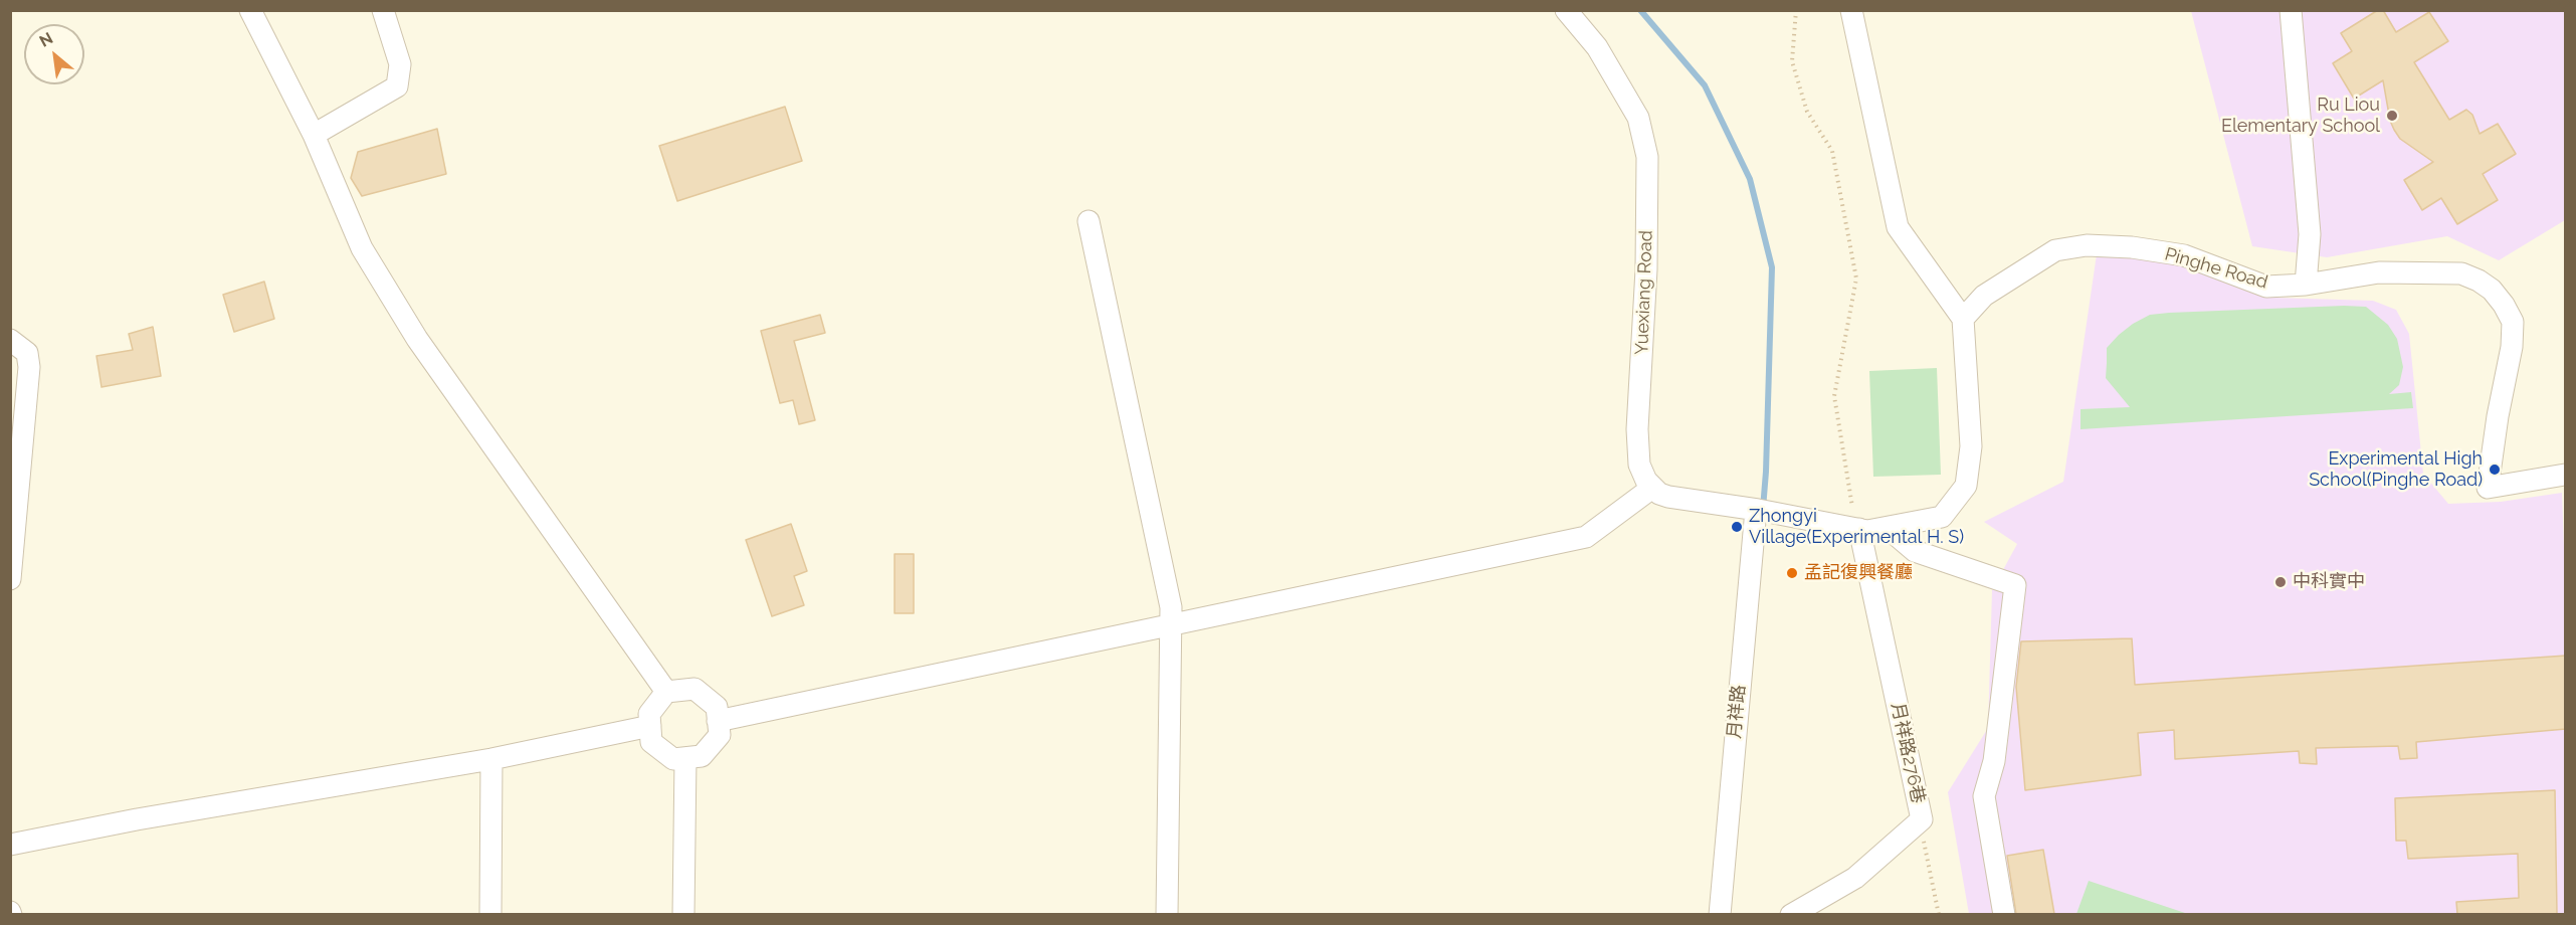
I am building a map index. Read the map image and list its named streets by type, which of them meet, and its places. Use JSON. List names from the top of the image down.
{
  "streets": {
    "street": [
      "Pinghe Road",
      "Yuexiang Road",
      "月祥路",
      "月祥路276巷"
    ]
  },
  "places": [
    "Ru Liou Elementary School",
    "Experimental High School(Pinghe Road)",
    "Zhongyi Village(Experimental H. S)",
    "孟記復興餐廳",
    "中科實中"
  ],
  "north": "top left"
}
